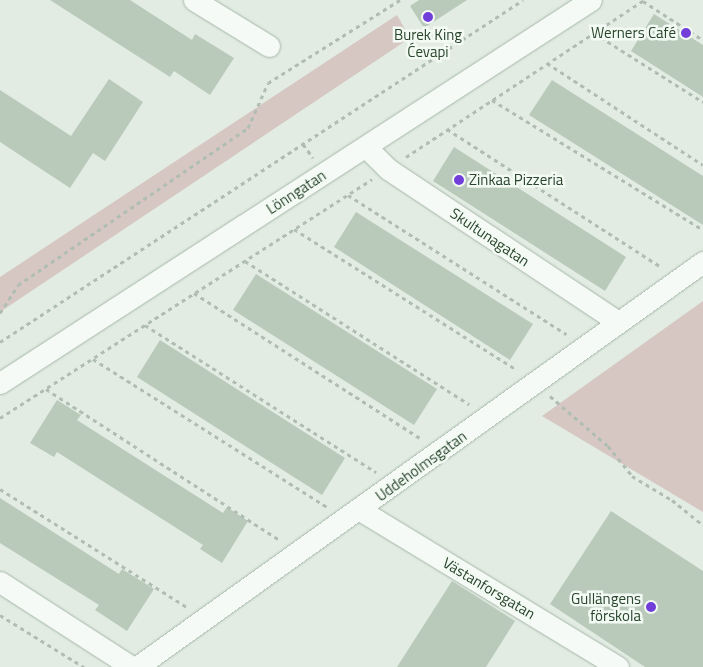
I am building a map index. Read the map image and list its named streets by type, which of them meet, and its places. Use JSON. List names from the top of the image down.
{
  "streets": {
    "street": [
      "Lönngatan",
      "Skultunagatan",
      "Uddeholmsgatan",
      "Västanforsgatan"
    ]
  },
  "crossings": [
    ["Lönngatan", "Skultunagatan"],
    ["Skultunagatan", "Uddeholmsgatan"],
    ["Uddeholmsgatan", "Västanforsgatan"]
  ],
  "places": [
    "Burek King Ćevapi",
    "Werners Café",
    "Zinkaa Pizzeria",
    "Gullängens förskola"
  ]
}
